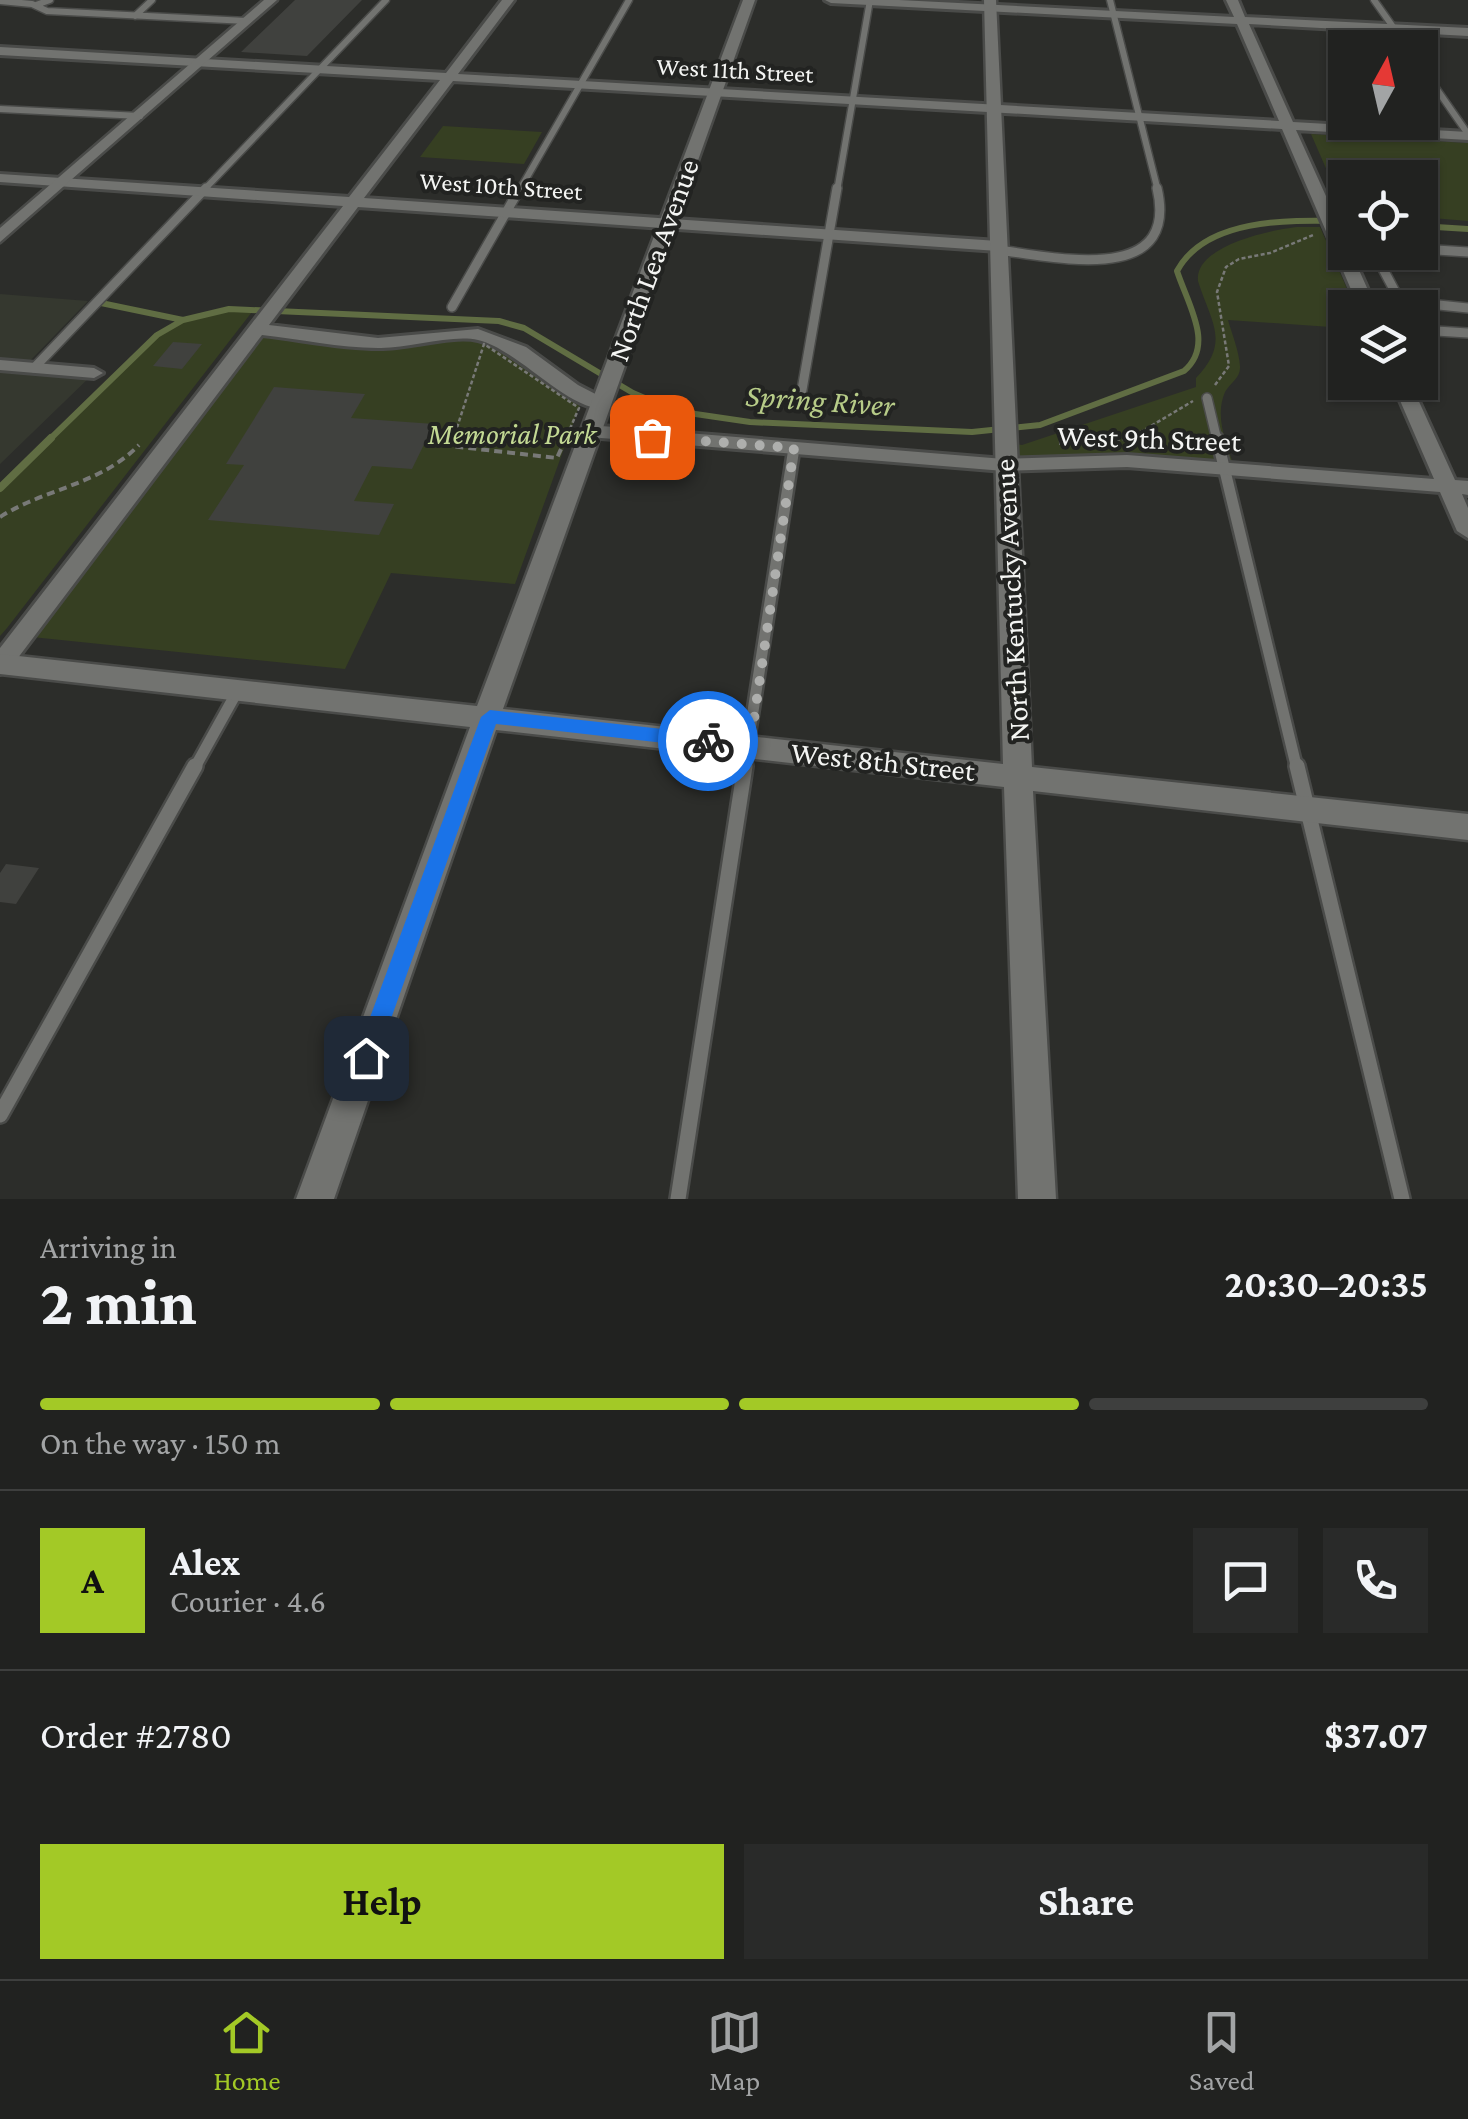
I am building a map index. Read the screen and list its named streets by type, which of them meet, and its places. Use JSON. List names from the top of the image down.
{
  "streets": {
    "street": [
      "West 11th Street",
      "West 10th Street",
      "North Lea Avenue",
      "West 9th Street",
      "North Kentucky Avenue",
      "West 8th Street"
    ]
  },
  "crossings": [
    ["West 11th Street", "North Lea Avenue"],
    ["West 11th Street", "North Kentucky Avenue"],
    ["West 10th Street", "North Lea Avenue"],
    ["West 10th Street", "North Kentucky Avenue"],
    ["North Lea Avenue", "West 9th Street"],
    ["North Lea Avenue", "West 8th Street"],
    ["West 9th Street", "North Kentucky Avenue"],
    ["North Kentucky Avenue", "West 8th Street"]
  ],
  "water": ["Spring River"],
  "parks": ["Memorial Park"],
  "north": "top",
  "page": {
    "heading": ["2 min", "Arriving in", "20:30–20:35"],
    "panel": [
      "Alex",
      "Courier · 4.6",
      "Order #2780",
      "$37.07"
    ],
    "bar": "On the way · 150 m",
    "round": "A",
    "buttons": ["Help", "Share"],
    "tabs": ["Home", "Map", "Saved"]
  }
}
